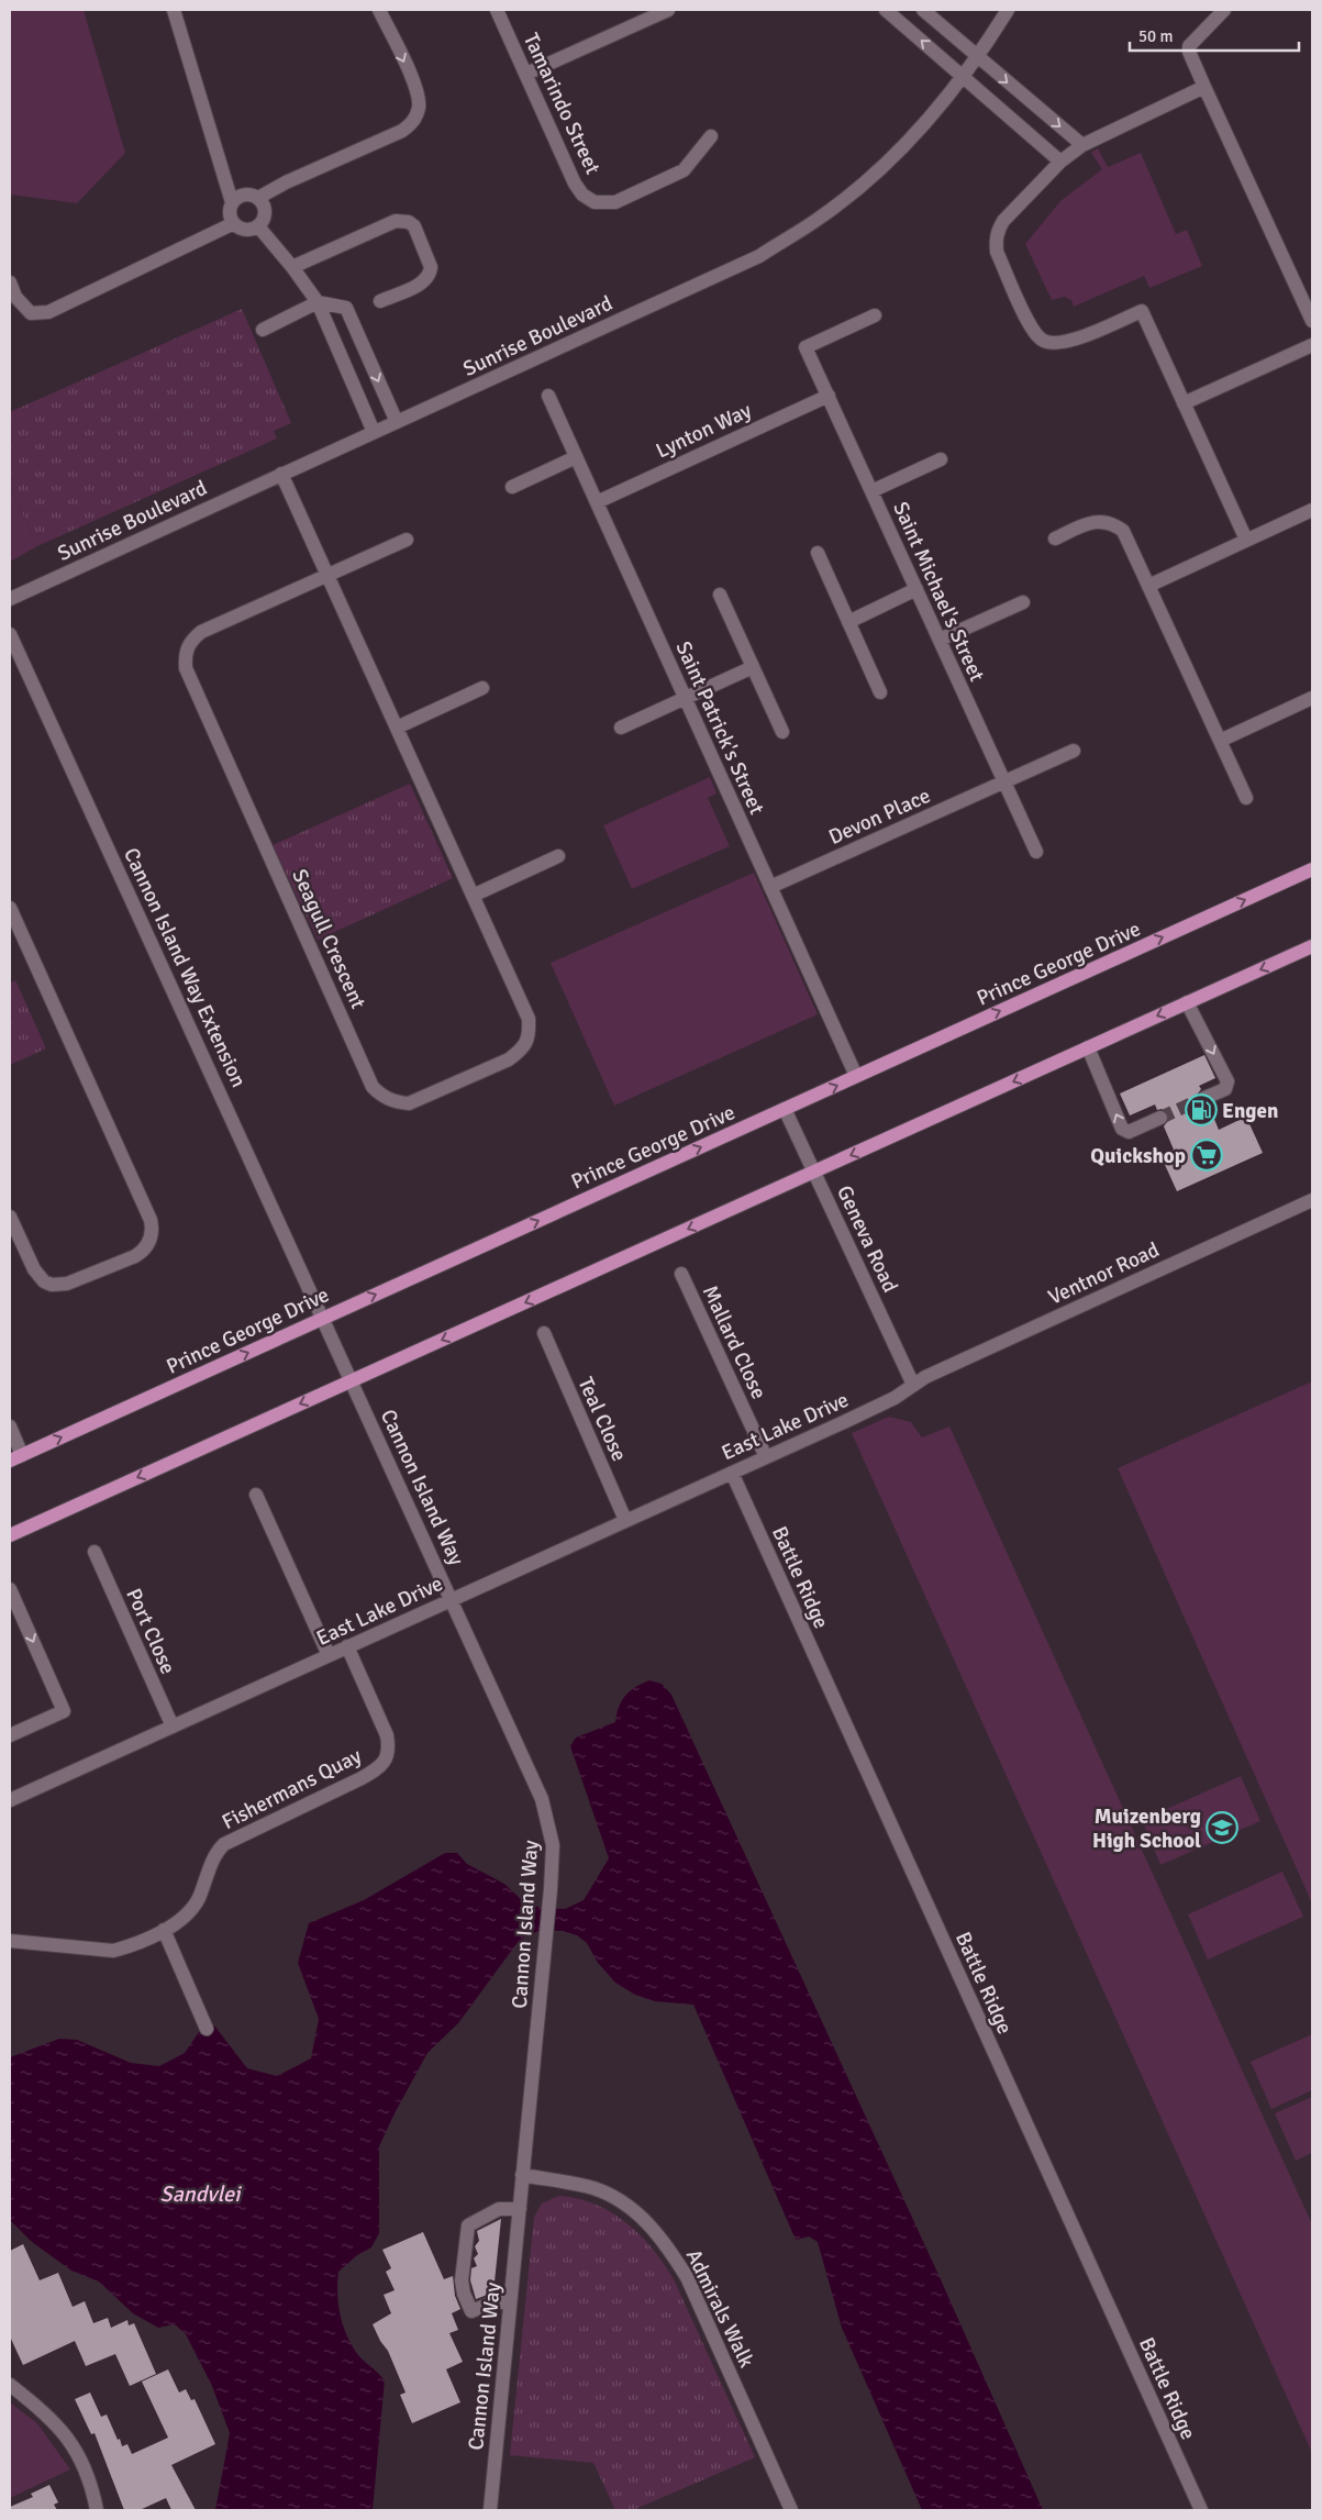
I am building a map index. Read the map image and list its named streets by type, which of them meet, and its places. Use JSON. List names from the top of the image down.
{
  "streets": {
    "main road": ["Prince George Drive"],
    "street": [
      "Tamarindo Street",
      "Sunrise Boulevard",
      "Lynton Way",
      "Saint Michael's Street",
      "Saint Patrick's Street",
      "Devon Place",
      "Seagull Crescent",
      "Cannon Island Way Extension",
      "Geneva Road",
      "Ventnor Road",
      "Mallard Close",
      "Teal Close",
      "East Lake Drive",
      "Cannon Island Way",
      "Battle Ridge",
      "Port Close",
      "Fishermans Quay",
      "Admirals Walk"
    ]
  },
  "crossings": [
    ["Sunrise Boulevard", "Seagull Crescent"],
    ["Lynton Way", "Saint Michael's Street"],
    ["Lynton Way", "Saint Patrick's Street"],
    ["Saint Michael's Street", "Devon Place"],
    ["Saint Patrick's Street", "Devon Place"],
    ["Saint Patrick's Street", "Prince George Drive"],
    ["Prince George Drive", "Cannon Island Way Extension"],
    ["Prince George Drive", "Geneva Road"],
    ["Cannon Island Way Extension", "Cannon Island Way"],
    ["Geneva Road", "Ventnor Road"],
    ["Geneva Road", "East Lake Drive"],
    ["Ventnor Road", "East Lake Drive"],
    ["Mallard Close", "East Lake Drive"],
    ["Teal Close", "East Lake Drive"],
    ["East Lake Drive", "Cannon Island Way"],
    ["East Lake Drive", "Battle Ridge"],
    ["East Lake Drive", "Port Close"],
    ["East Lake Drive", "Fishermans Quay"],
    ["Cannon Island Way", "Admirals Walk"]
  ],
  "water": ["Sandvlei"],
  "places": {
    "fuel station": ["Engen"],
    "supermarket": ["Quickshop"],
    "school or university": ["Muizenberg High School"]
  },
  "scale_bar": "50 m"
}
